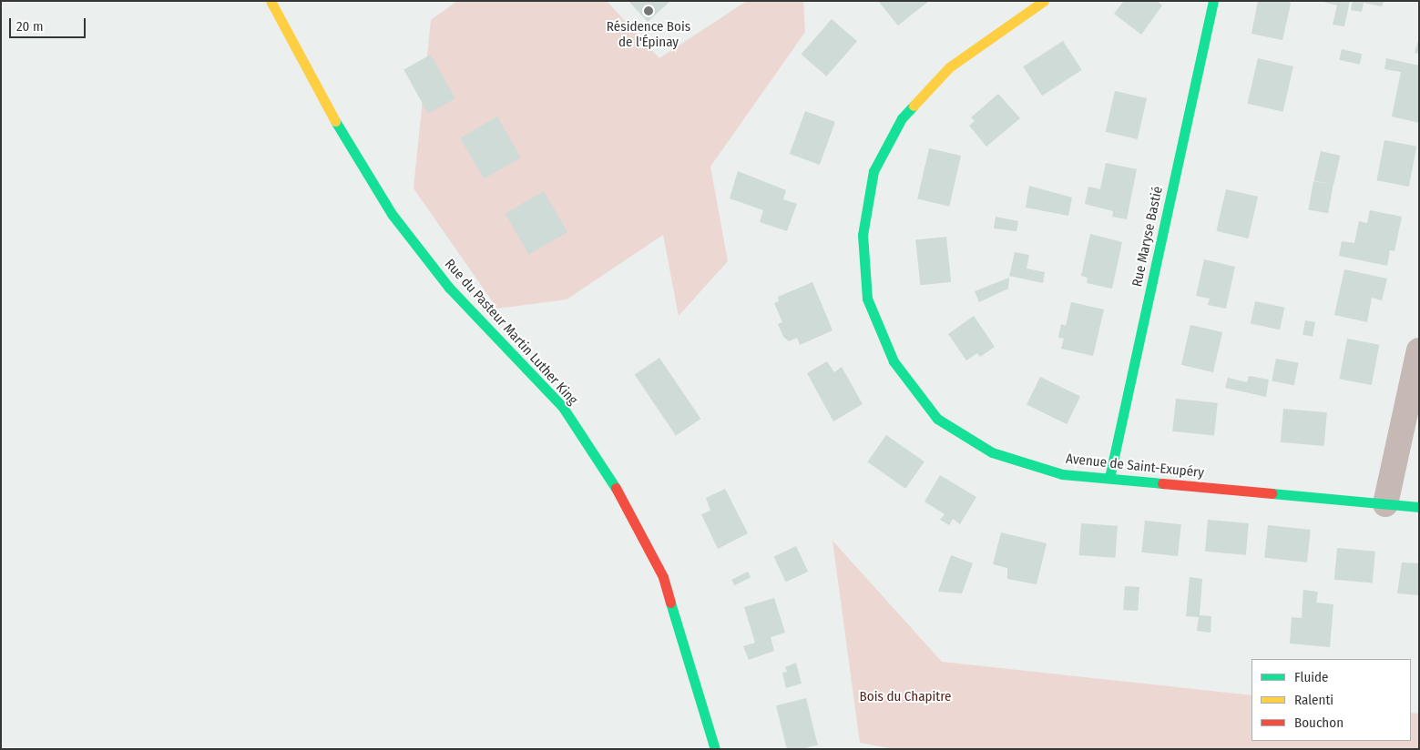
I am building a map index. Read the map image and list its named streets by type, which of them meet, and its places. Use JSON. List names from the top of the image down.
{
  "streets": {
    "street": ["Rue Maryse Bastié", "Rue du Pasteur Martin Luther King", "Avenue de Saint-Exupéry"]
  },
  "crossings": [
    ["Rue Maryse Bastié", "Avenue de Saint-Exupéry"]
  ],
  "parks": ["Bois du Chapitre"],
  "places": ["Résidence Bois de l'Épinay"],
  "legend": ["Fluide", "Ralenti", "Bouchon"],
  "scale_bar": "20 m"
}
